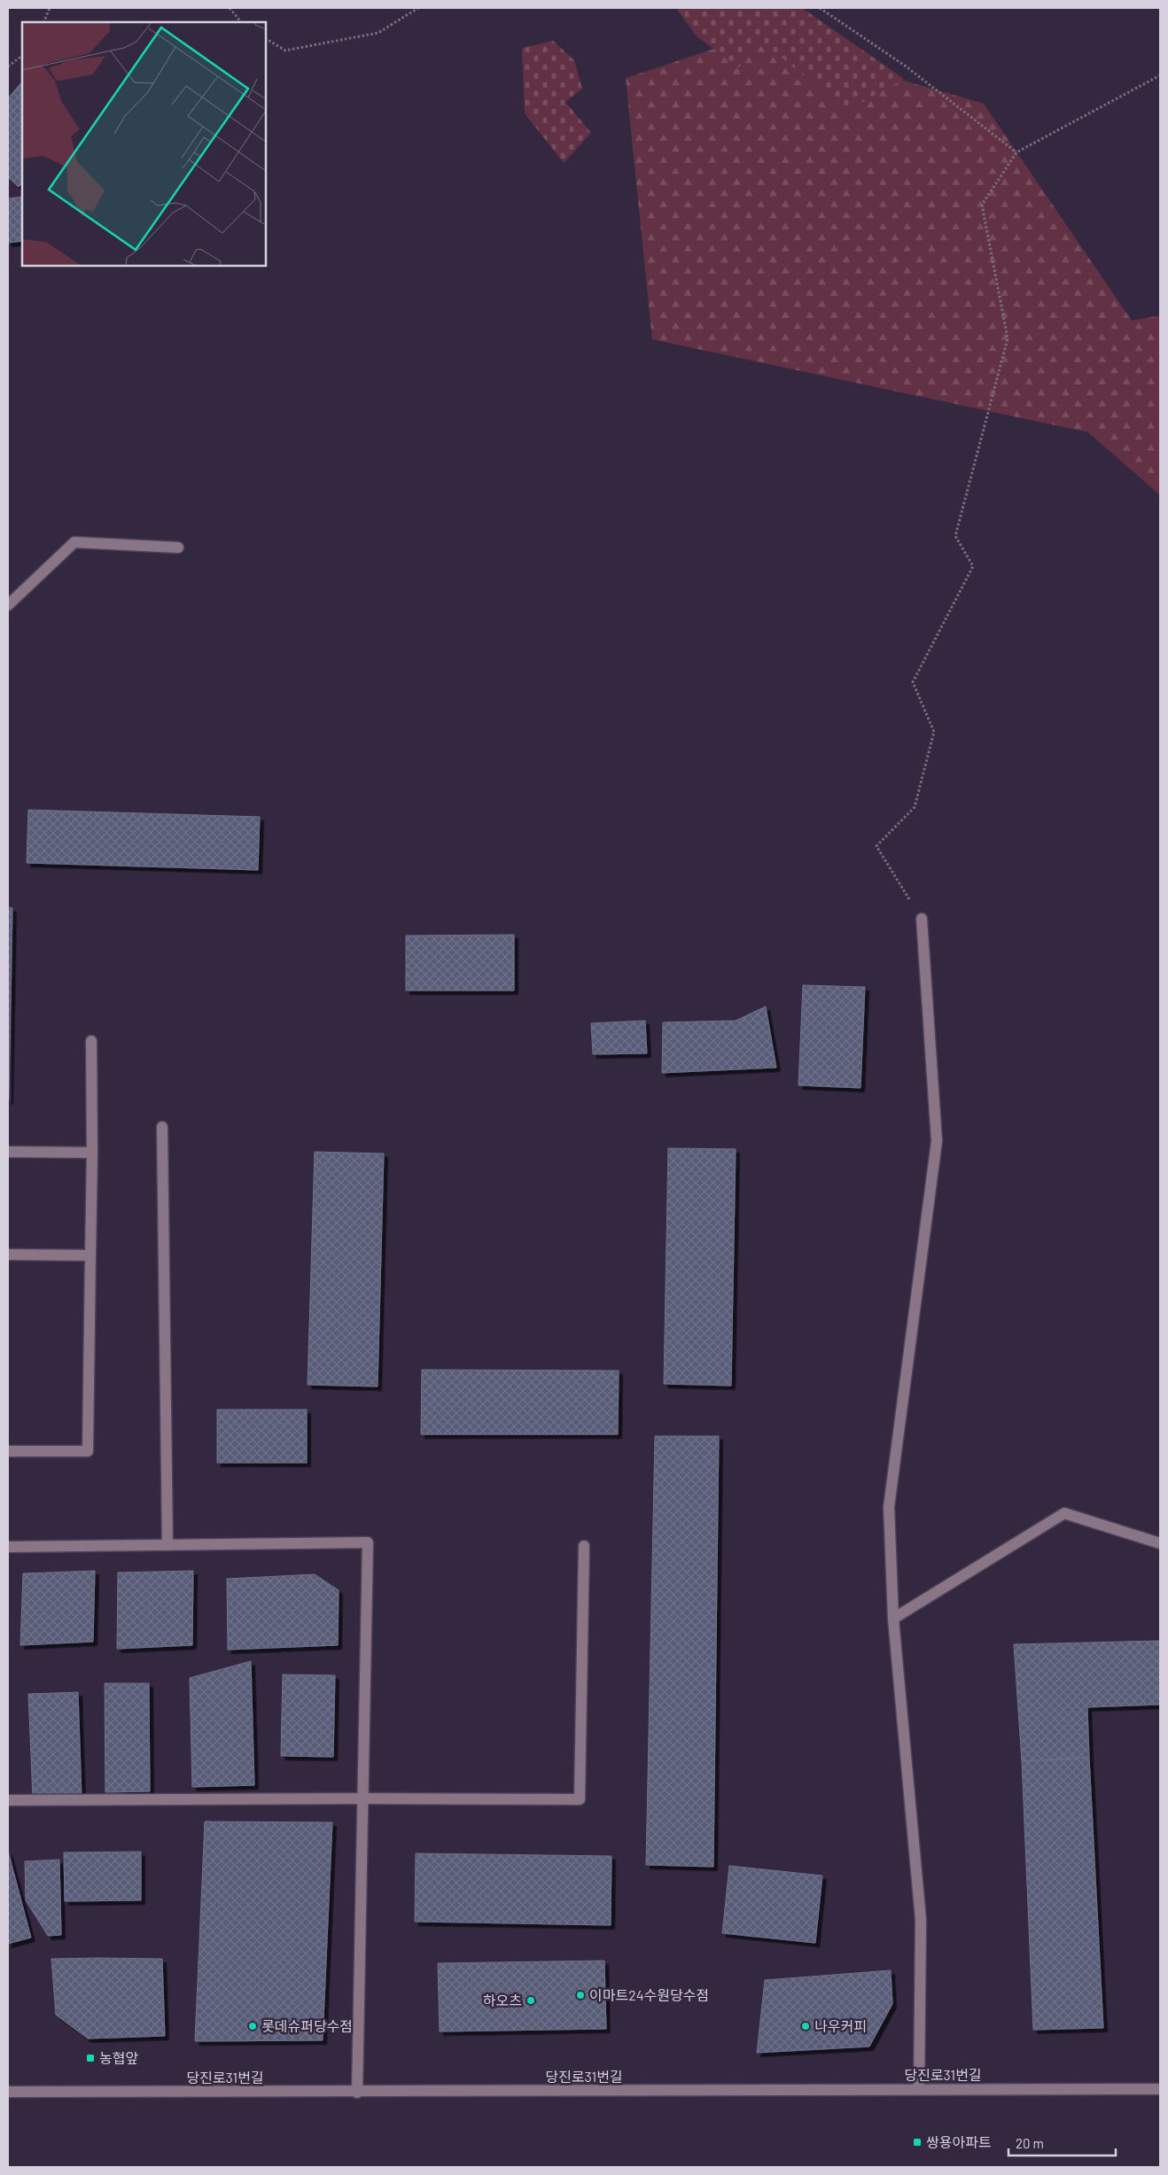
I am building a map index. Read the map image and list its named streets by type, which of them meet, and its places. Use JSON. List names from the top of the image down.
{
  "streets": {
    "street": ["당진로31번길"]
  },
  "places": {
    "other": [
      "이마트24수원당수점",
      "하오츠",
      "롯데슈퍼당수점",
      "나우커피"
    ],
    "transit": ["농협앞", "쌍용아파트"]
  },
  "scale_bar": "20 m"
}
